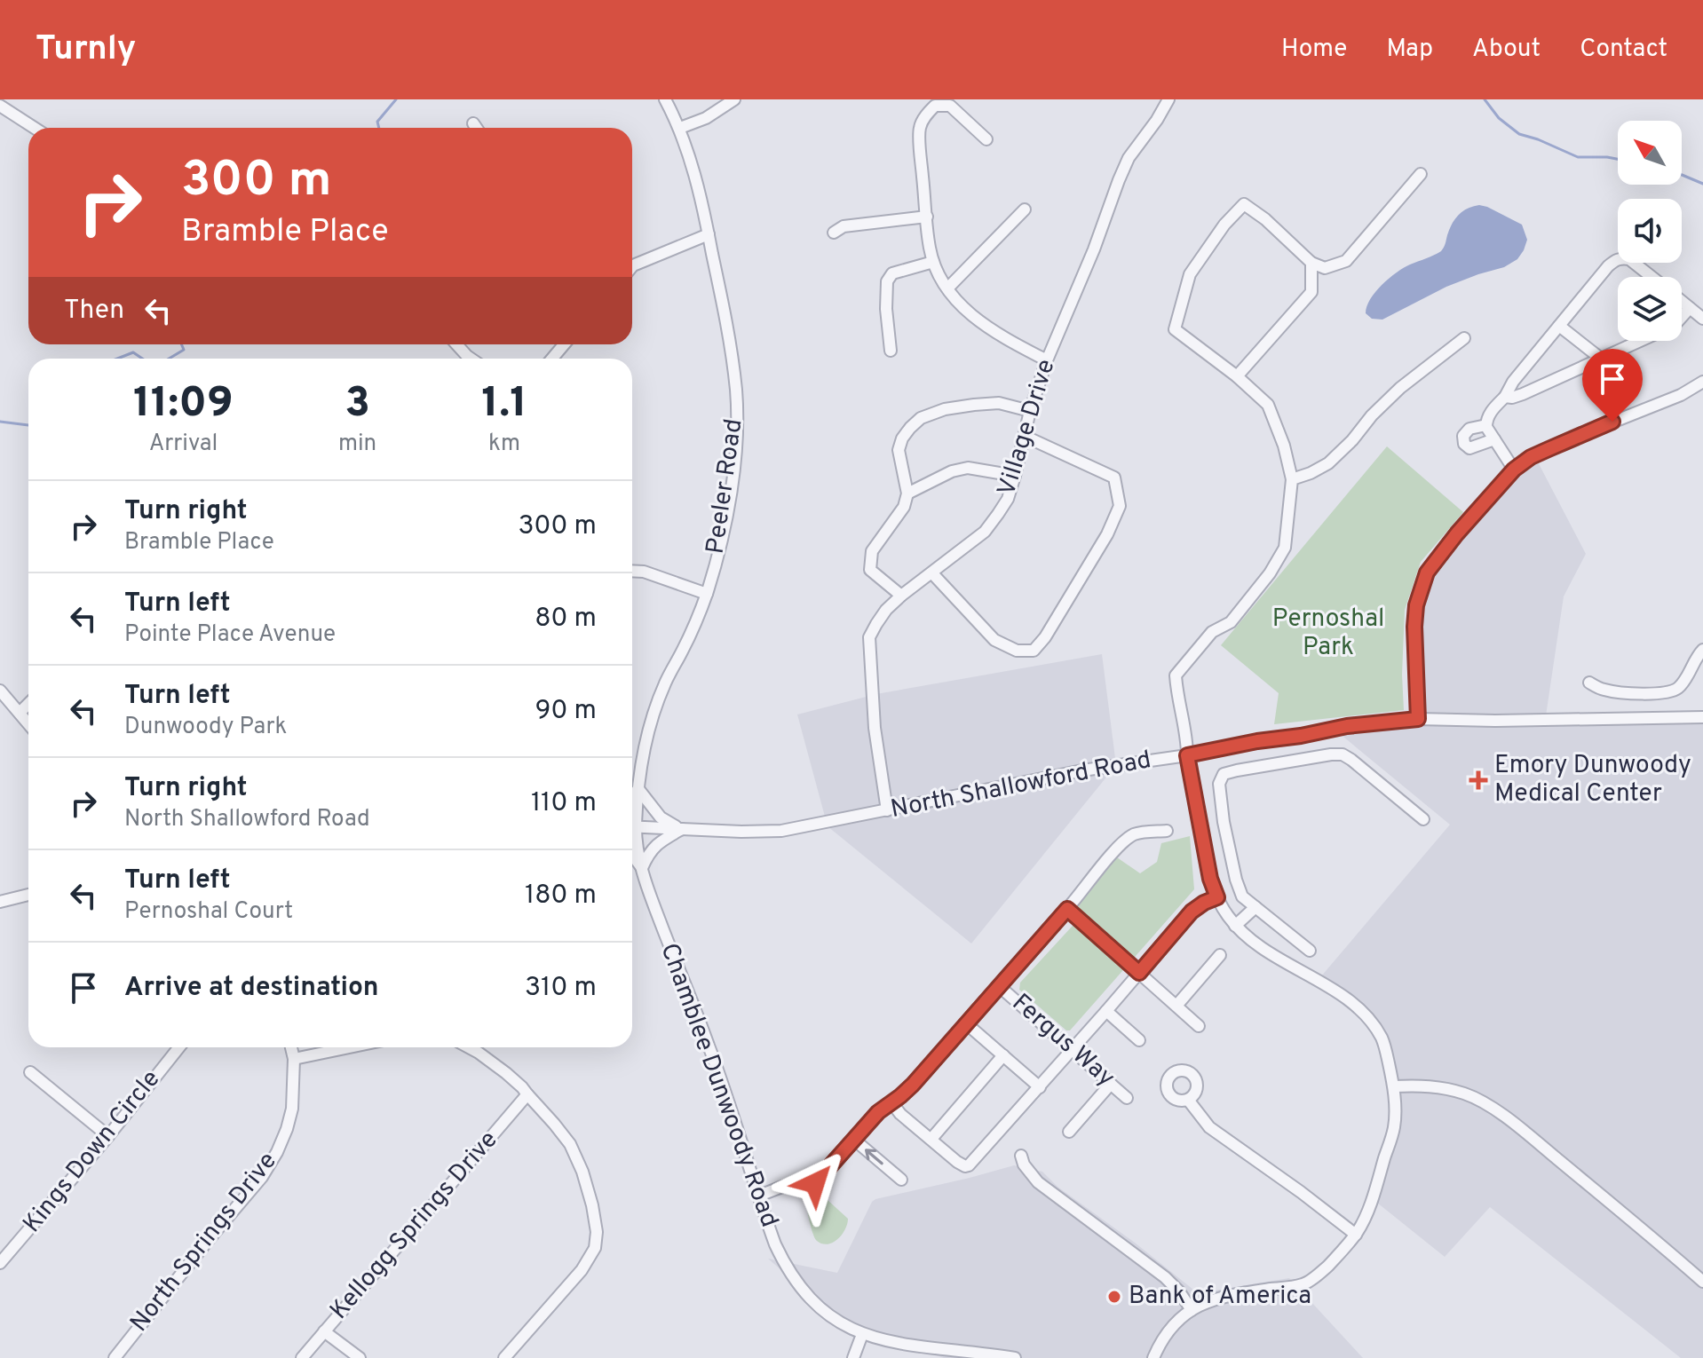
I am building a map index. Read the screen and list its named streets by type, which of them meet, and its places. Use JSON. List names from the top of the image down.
{
  "streets": {
    "street": [
      "Village Drive",
      "Peeler Road",
      "North Shallowford Road",
      "Fergus Way",
      "Chamblee Dunwoody Road",
      "Kings Down Circle",
      "Kellogg Springs Drive",
      "North Springs Drive"
    ]
  },
  "crossings": [
    ["Village Drive", "North Shallowford Road"]
  ],
  "parks": ["Pernoshal Park"],
  "places": {
    "health": ["Emory Dunwoody Medical Center"],
    "other": ["Bank of America"]
  },
  "north": "top left",
  "page": {
    "header": "Turnly",
    "nav": [
      "Home",
      "Map",
      "About",
      "Contact"
    ],
    "turn": ["300 m", "Bramble Place"],
    "then": "Then",
    "eta": [
      "11:09",
      "Arrival",
      "3",
      "min",
      "1.1",
      "km"
    ],
    "list": [
      {
        "name": "Turn right",
        "note": "Bramble Place",
        "value": "300 m"
      },
      {
        "name": "Turn left",
        "note": "Pointe Place Avenue",
        "value": "80 m"
      },
      {
        "name": "Turn left",
        "note": "Dunwoody Park",
        "value": "90 m"
      },
      {
        "name": "Turn right",
        "note": "North Shallowford Road",
        "value": "110 m"
      },
      {
        "name": "Turn left",
        "note": "Pernoshal Court",
        "value": "180 m"
      },
      {
        "name": "Arrive at destination",
        "value": "310 m"
      }
    ]
  }
}
